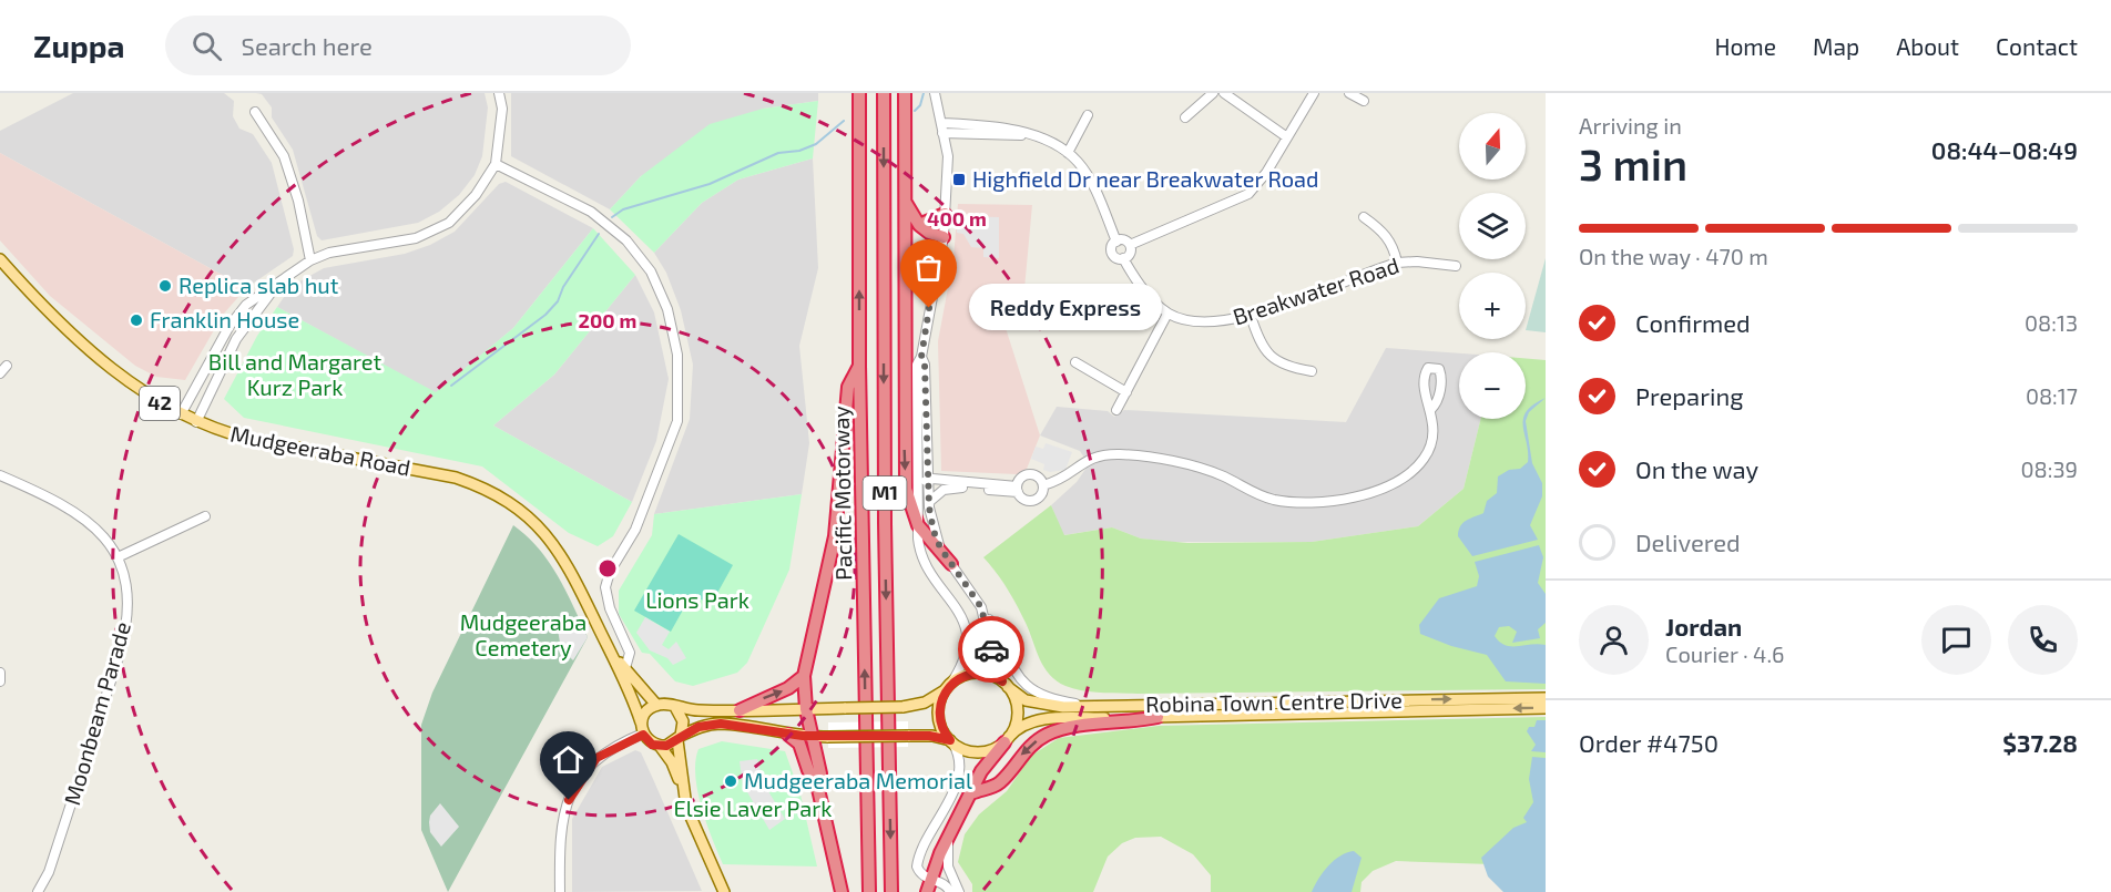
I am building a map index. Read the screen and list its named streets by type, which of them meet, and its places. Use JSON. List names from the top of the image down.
{
  "streets": {
    "highway": ["Pacific Motorway", "M1"],
    "main road": ["42", "Mudgeeraba Road", "Robina Town Centre Drive"],
    "street": ["Breakwater Road", "Moonbeam Parade"]
  },
  "crossings": [
    ["Pacific Motorway", "M1"],
    ["M1", "Robina Town Centre Drive"]
  ],
  "parks": [
    "Bill and Margaret Kurz Park",
    "Lions Park",
    "Mudgeeraba Cemetery",
    "Elsie Laver Park"
  ],
  "places": {
    "transit": ["Highfield Dr near Breakwater Road"],
    "other": [
      "Replica slab hut",
      "Reddy Express",
      "Franklin House",
      "Mudgeeraba Memorial"
    ]
  },
  "north": "top",
  "page": {
    "header": "Zuppa",
    "search": "Search here",
    "nav": [
      "Home",
      "Map",
      "About",
      "Contact"
    ],
    "heading": ["3 min", "Arriving in", "08:44–08:49"],
    "panel": [
      "Jordan",
      "Courier · 4.6",
      "Order #4750",
      "$37.28"
    ],
    "map_buttons": ["+", "−"],
    "bar": "On the way · 470 m",
    "bubble": "Reddy Express",
    "list": [
      ["Confirmed", "08:13"],
      ["Preparing", "08:17"],
      ["On the way", "08:39"],
      "Delivered"
    ]
  },
  "rings": ["400 m", "200 m"]
}
